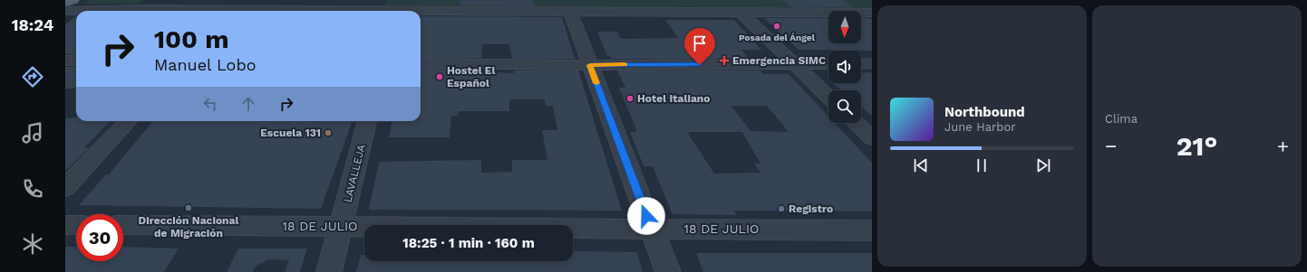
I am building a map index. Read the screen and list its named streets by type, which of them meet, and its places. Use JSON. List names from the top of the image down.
{
  "streets": {
    "street": ["LAVALLEJA", "18 DE JULIO"]
  },
  "crossings": [
    ["LAVALLEJA", "18 DE JULIO"]
  ],
  "places": {
    "other": [
      "Posada del Ángel",
      "Hostel El Español",
      "Hotel Italiano",
      "Escuela 131",
      "Dirección Nacional de Migración",
      "Registro"
    ],
    "health": ["Emergencia SIMC"]
  },
  "north": "bottom",
  "page": {
    "tabs": "18:24",
    "tile": "Clima",
    "turn": ["100 m", "Manuel Lobo"],
    "song": ["Northbound", "June Harbor"],
    "heat": ["−", "21°", "+"],
    "limit": "30",
    "trip": "18:25 · 1 min · 160 m"
  }
}
